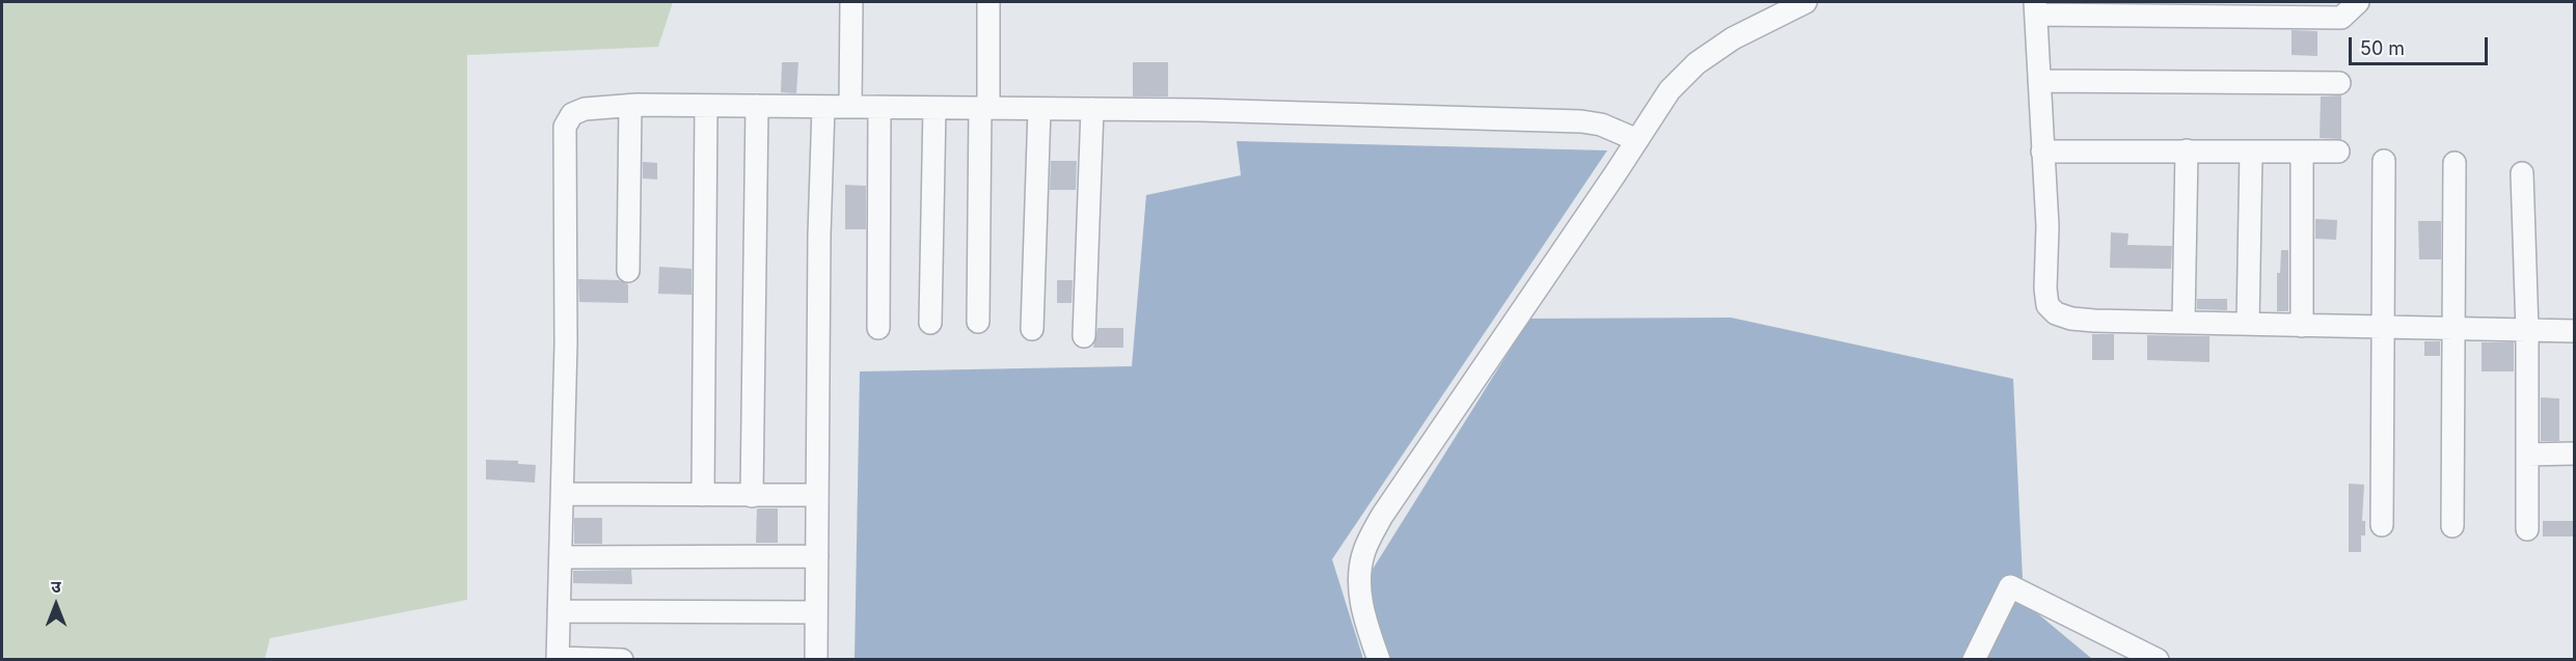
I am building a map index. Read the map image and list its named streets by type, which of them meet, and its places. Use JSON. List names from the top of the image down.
{
  "scale_bar": "50 m",
  "north": "top"
}
